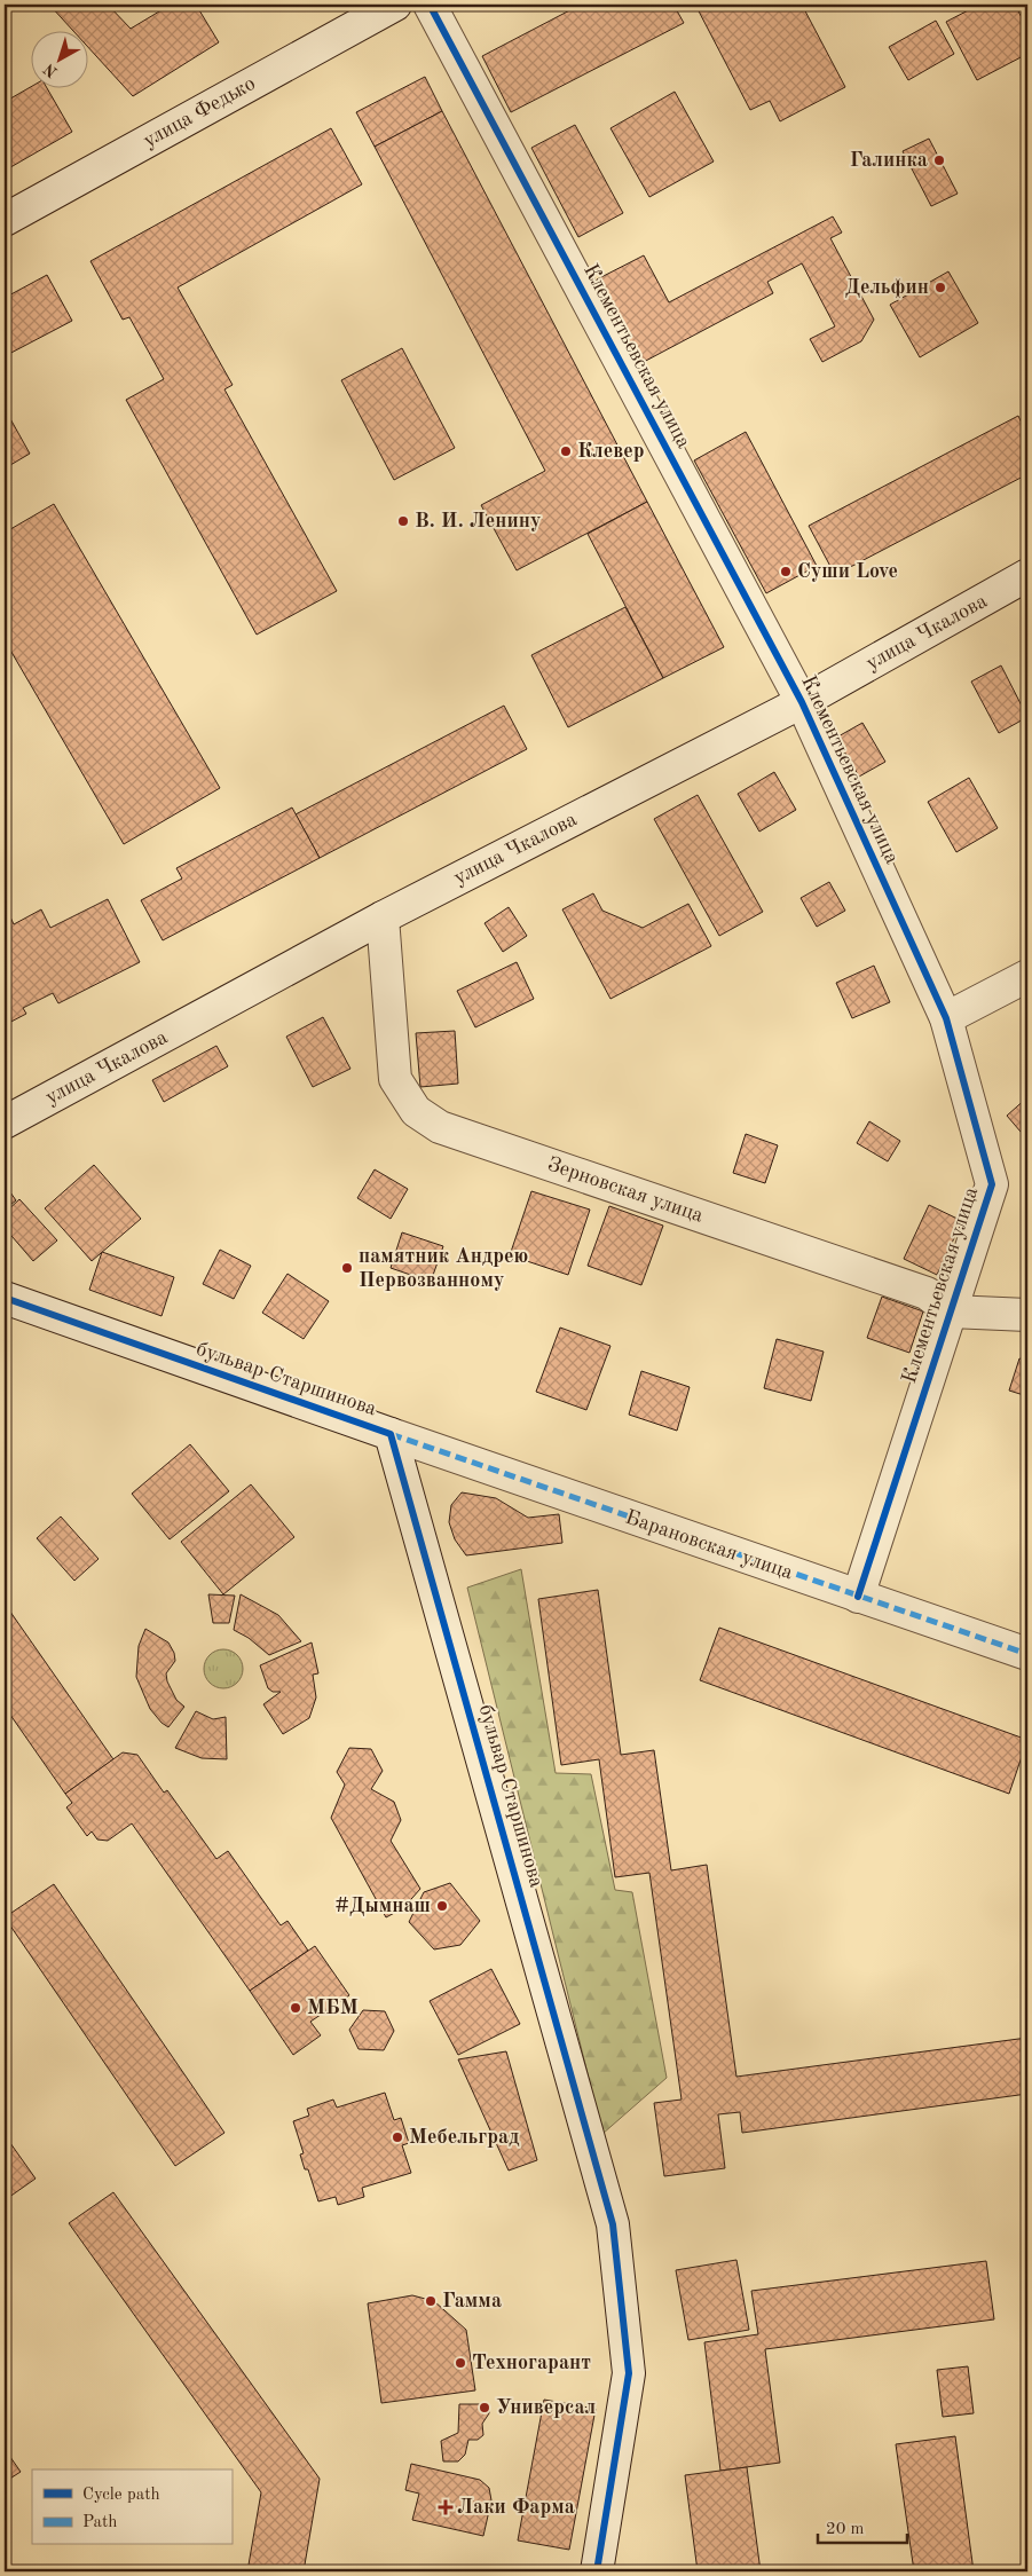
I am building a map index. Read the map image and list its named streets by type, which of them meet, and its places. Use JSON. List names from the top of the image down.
{
  "streets": {
    "street": [
      "улица Федько",
      "Клементьевская улица",
      "улица Чкалова",
      "Зерновская улица",
      "бульвар Старшинова",
      "Барановская улица"
    ]
  },
  "crossings": [
    ["Клементьевская улица", "улица Чкалова"],
    ["Клементьевская улица", "Зерновская улица"],
    ["Клементьевская улица", "Барановская улица"],
    ["улица Чкалова", "Зерновская улица"],
    ["бульвар Старшинова", "Барановская улица"]
  ],
  "places": {
    "other": [
      "Галинка",
      "Дельфин",
      "Клевер",
      "В. И. Ленину",
      "Суши Love",
      "памятник Андрею Первозванному",
      "#Дымнаш",
      "МБМ",
      "Мебельград",
      "Гамма",
      "Техногарант",
      "Универсал"
    ],
    "health": ["Лаки Фарма"]
  },
  "legend": ["Cycle path", "Path"],
  "scale_bar": "20 m",
  "north": "bottom left"
}
